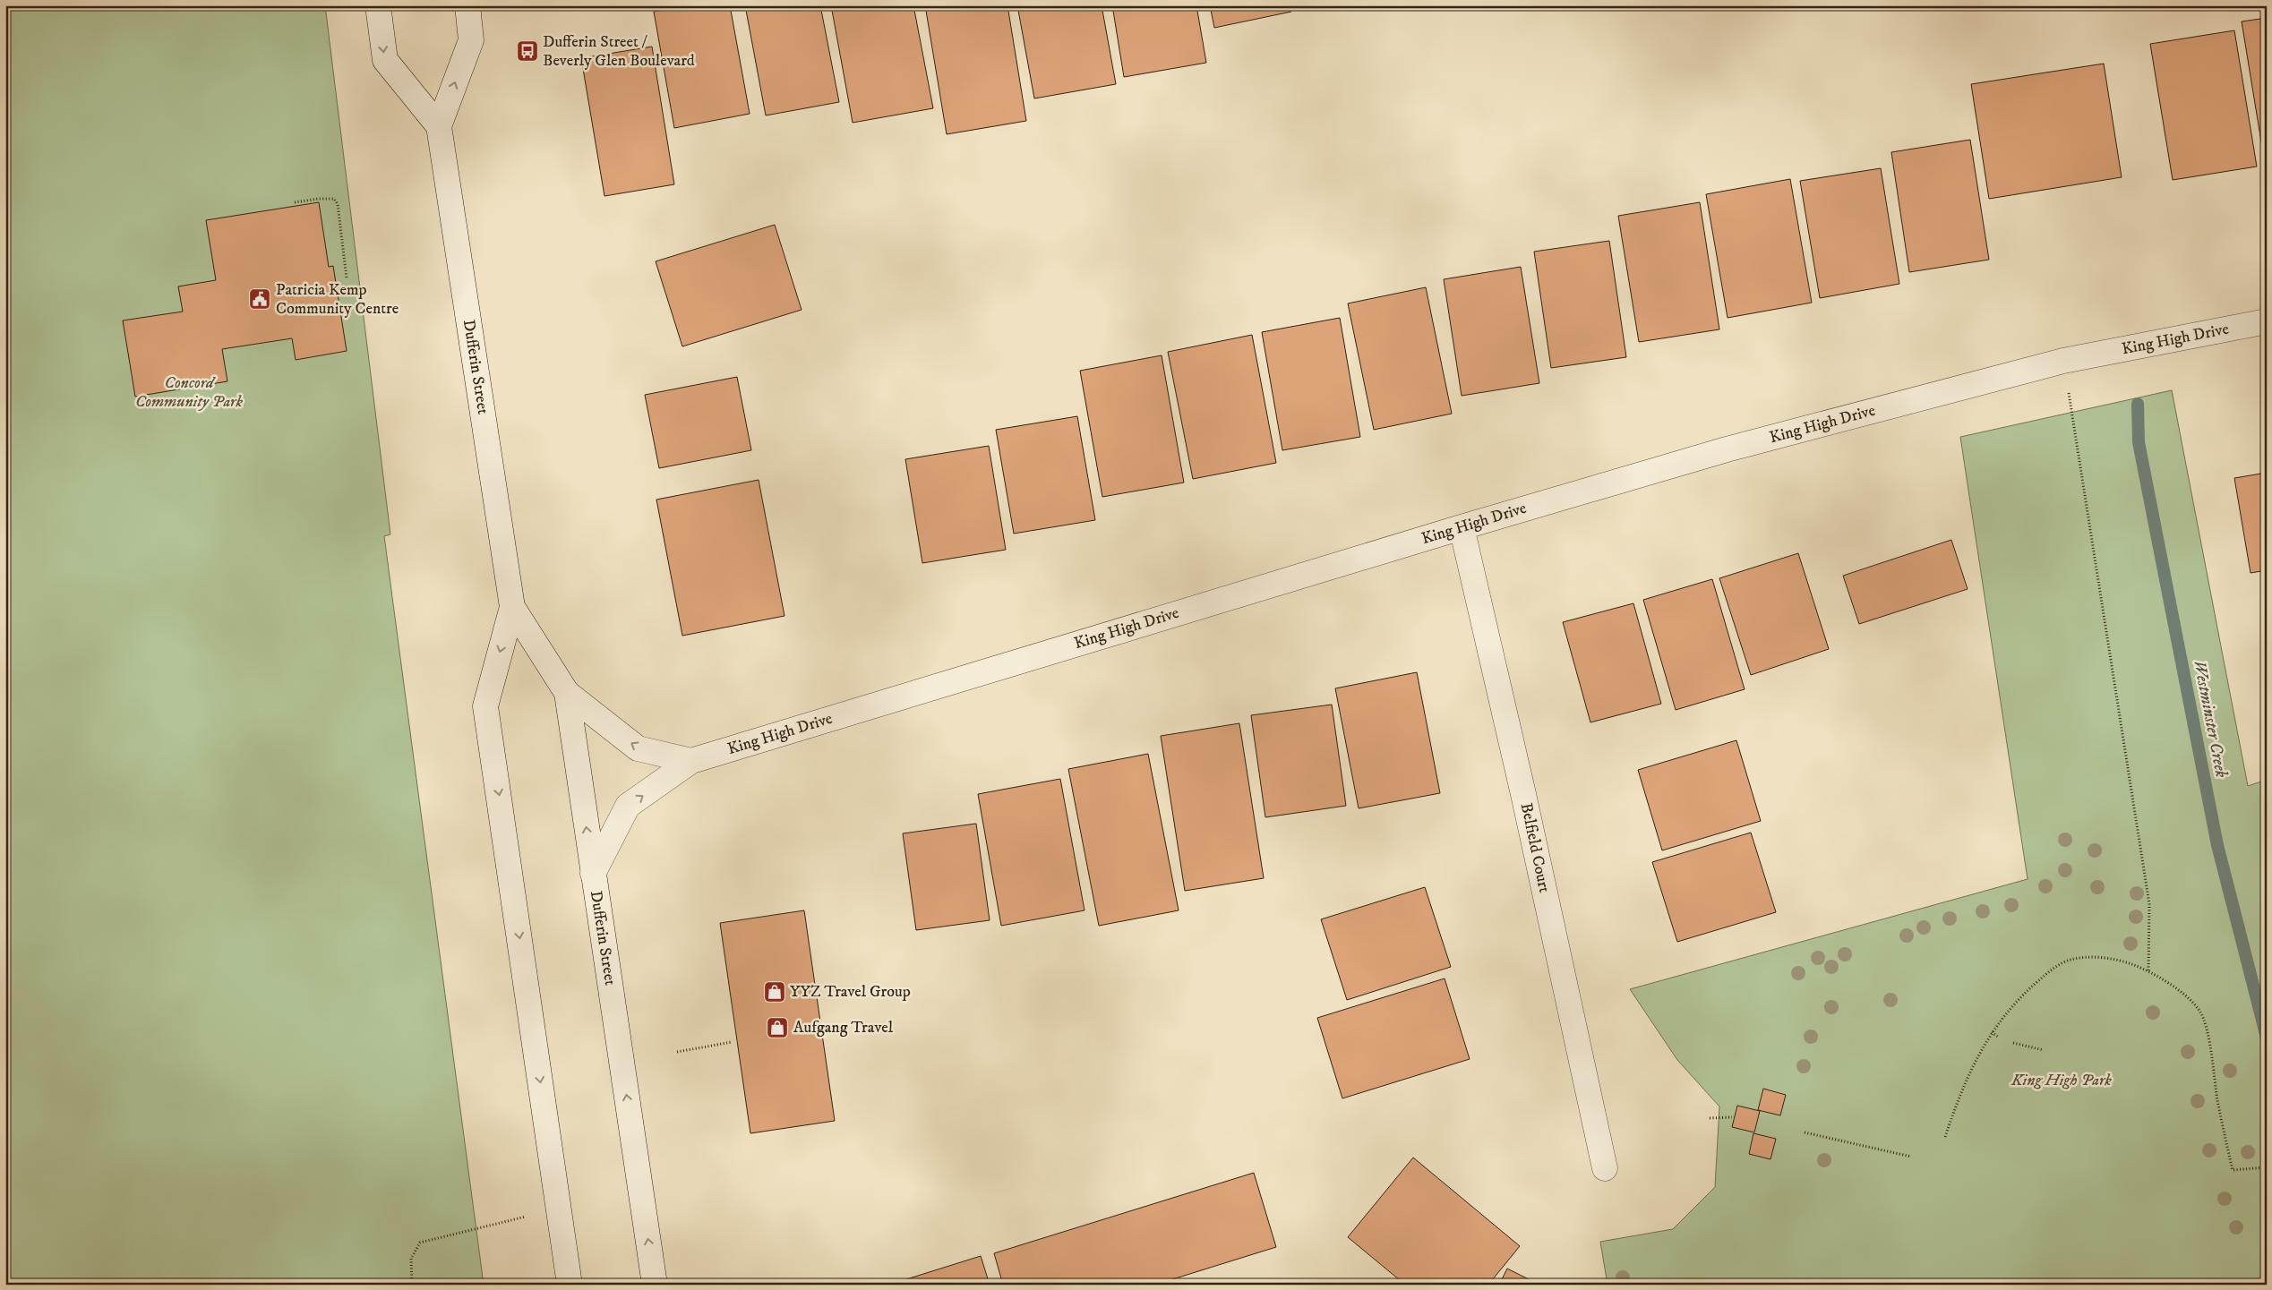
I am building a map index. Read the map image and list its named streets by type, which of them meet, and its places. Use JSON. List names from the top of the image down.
{
  "streets": {
    "street": ["King High Drive", "Dufferin Street", "Belfield Court"]
  },
  "crossings": [
    ["King High Drive", "Dufferin Street"],
    ["King High Drive", "Belfield Court"]
  ],
  "water": ["Westminster Creek"],
  "parks": ["Concord Community Park", "King High Park"],
  "places": {
    "bus stop": ["Dufferin Street / Beverly Glen Boulevard"],
    "public building": ["Patricia Kemp Community Centre"],
    "shop": ["YYZ Travel Group", "Aufgang Travel"]
  }
}
